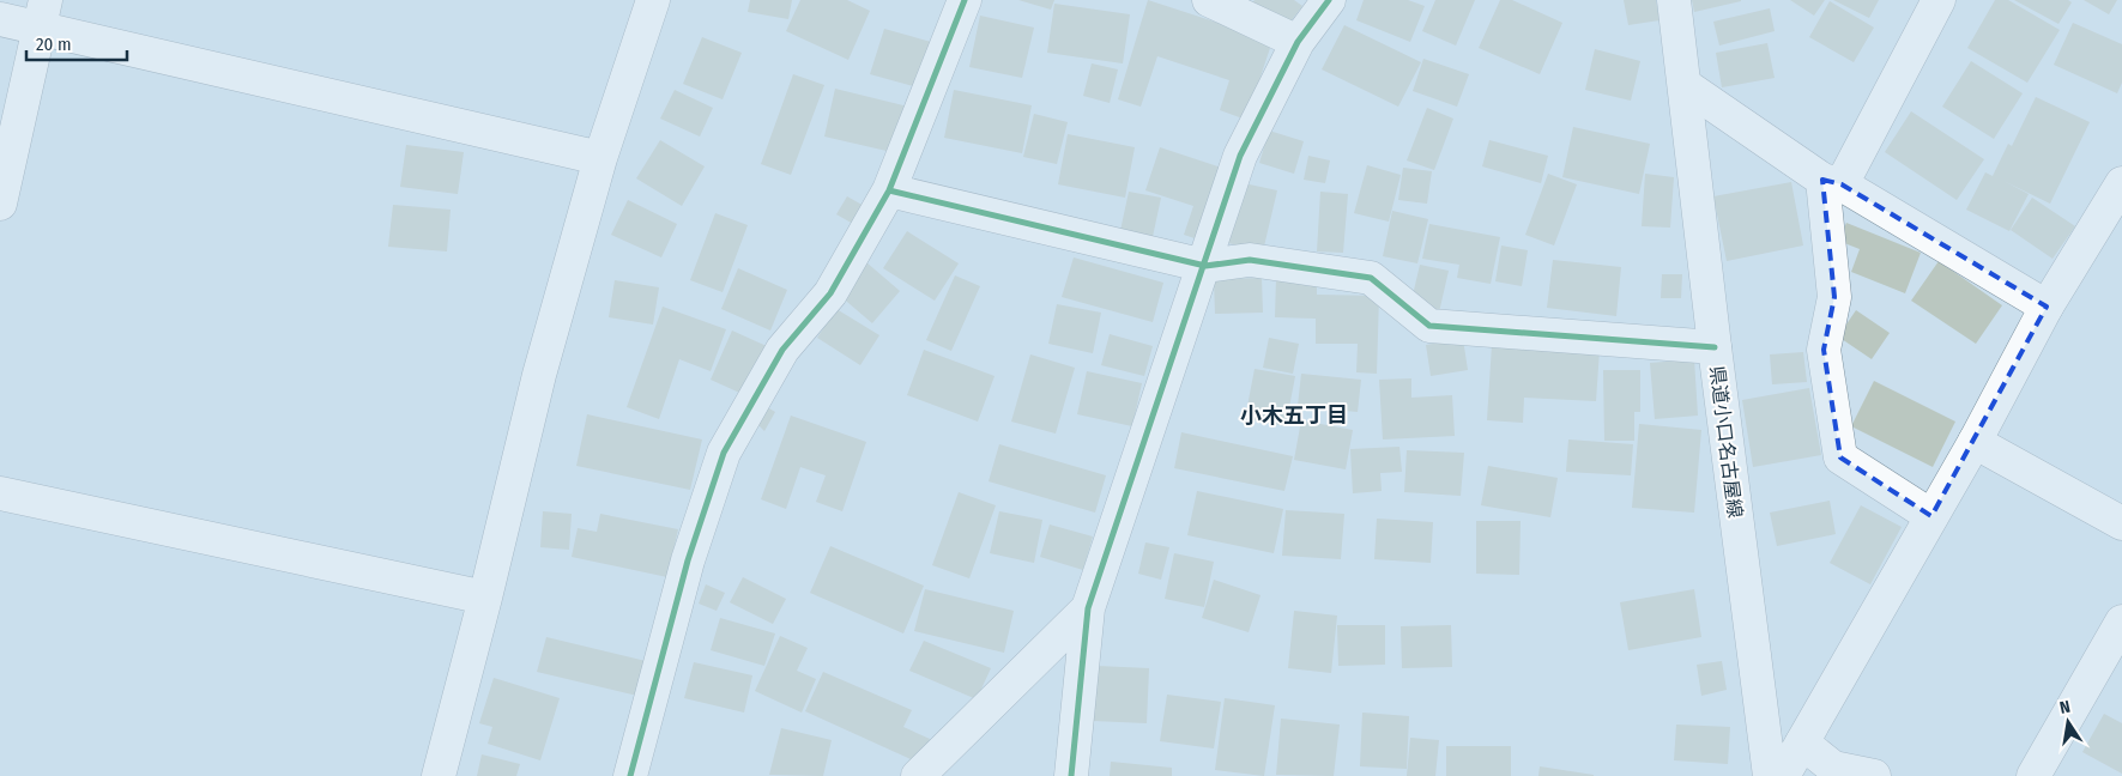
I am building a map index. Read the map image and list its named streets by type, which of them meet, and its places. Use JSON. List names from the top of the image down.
{
  "streets": {
    "street": ["県道小口名古屋線"]
  },
  "districts": ["小木五丁目"],
  "scale_bar": "20 m",
  "north": "top"
}
